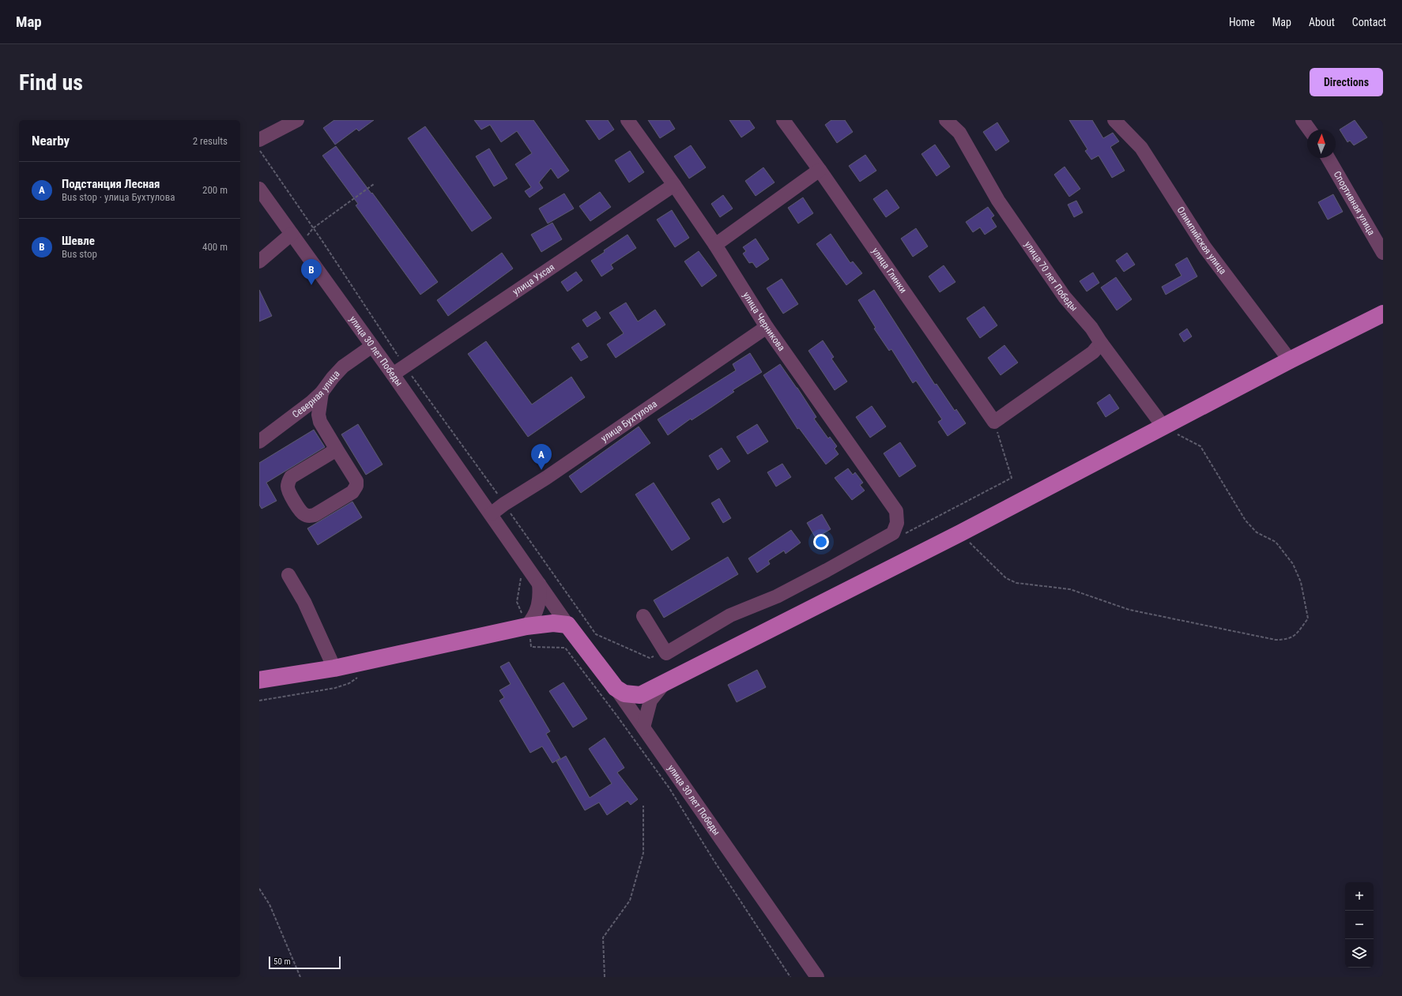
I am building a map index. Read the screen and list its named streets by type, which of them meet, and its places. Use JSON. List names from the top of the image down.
{
  "streets": {
    "main road": ["улица 30 лет Победы"],
    "street": [
      "Спортивная улица",
      "Олимпийская улица",
      "улица Глинки",
      "улица 70 лет Победы",
      "улица Ухсая",
      "улица Черникова",
      "Северная улица",
      "улица Бухтулова"
    ]
  },
  "crossings": [
    ["улица Глинки", "улица 70 лет Победы"],
    ["улица Ухсая", "улица Черникова"],
    ["улица Ухсая", "улица 30 лет Победы"],
    ["улица Черникова", "улица Бухтулова"],
    ["улица 30 лет Победы", "Северная улица"],
    ["улица 30 лет Победы", "улица Бухтулова"]
  ],
  "scale_bar": "50 m",
  "north": "top",
  "page": {
    "header": "Map",
    "nav": [
      "Home",
      "Map",
      "About",
      "Contact"
    ],
    "buttons": "Directions",
    "title": "Find us",
    "heading": ["Nearby", "2 results"],
    "list": [
      {
        "mark": "A",
        "name": "Подстанция Лесная",
        "note": "Bus stop · улица Бухтулова",
        "value": "200 m"
      },
      {
        "mark": "B",
        "name": "Шевле",
        "note": "Bus stop",
        "value": "400 m"
      }
    ],
    "pins": ["B", "A"],
    "map_buttons": ["+", "−"],
    "scale": "50 m"
  }
}
